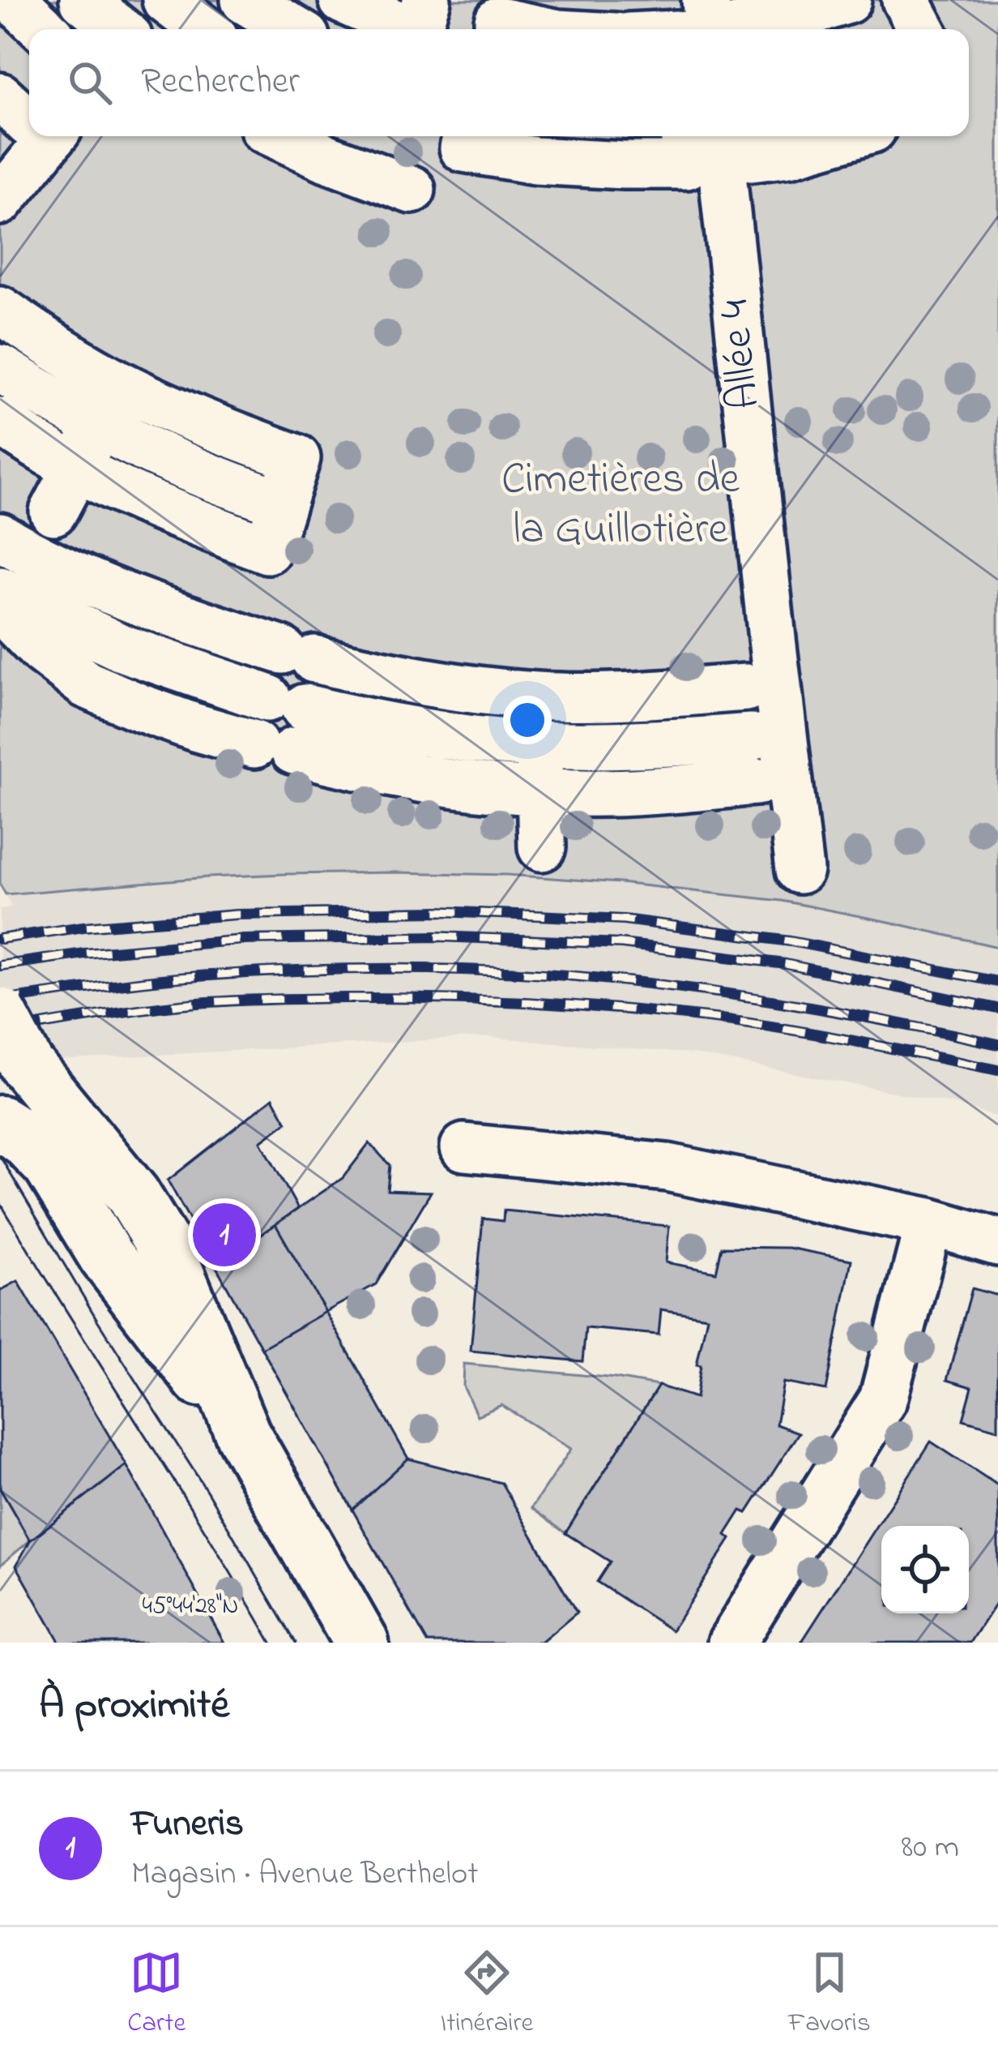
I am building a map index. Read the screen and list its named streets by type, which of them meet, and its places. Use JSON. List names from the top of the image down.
{
  "streets": {
    "street": ["Allée 4"]
  },
  "parks": ["Cimetières de la Guillotière"],
  "page": {
    "search": "Rechercher",
    "pins": "1",
    "heading": "À proximité",
    "list": [
      {
        "mark": "1",
        "name": "Funeris",
        "note": "Magasin · Avenue Berthelot",
        "value": "80 m"
      }
    ],
    "nav": ["Carte", "Itinéraire", "Favoris"]
  },
  "coordinates": ["45°44'28\"N"]
}
